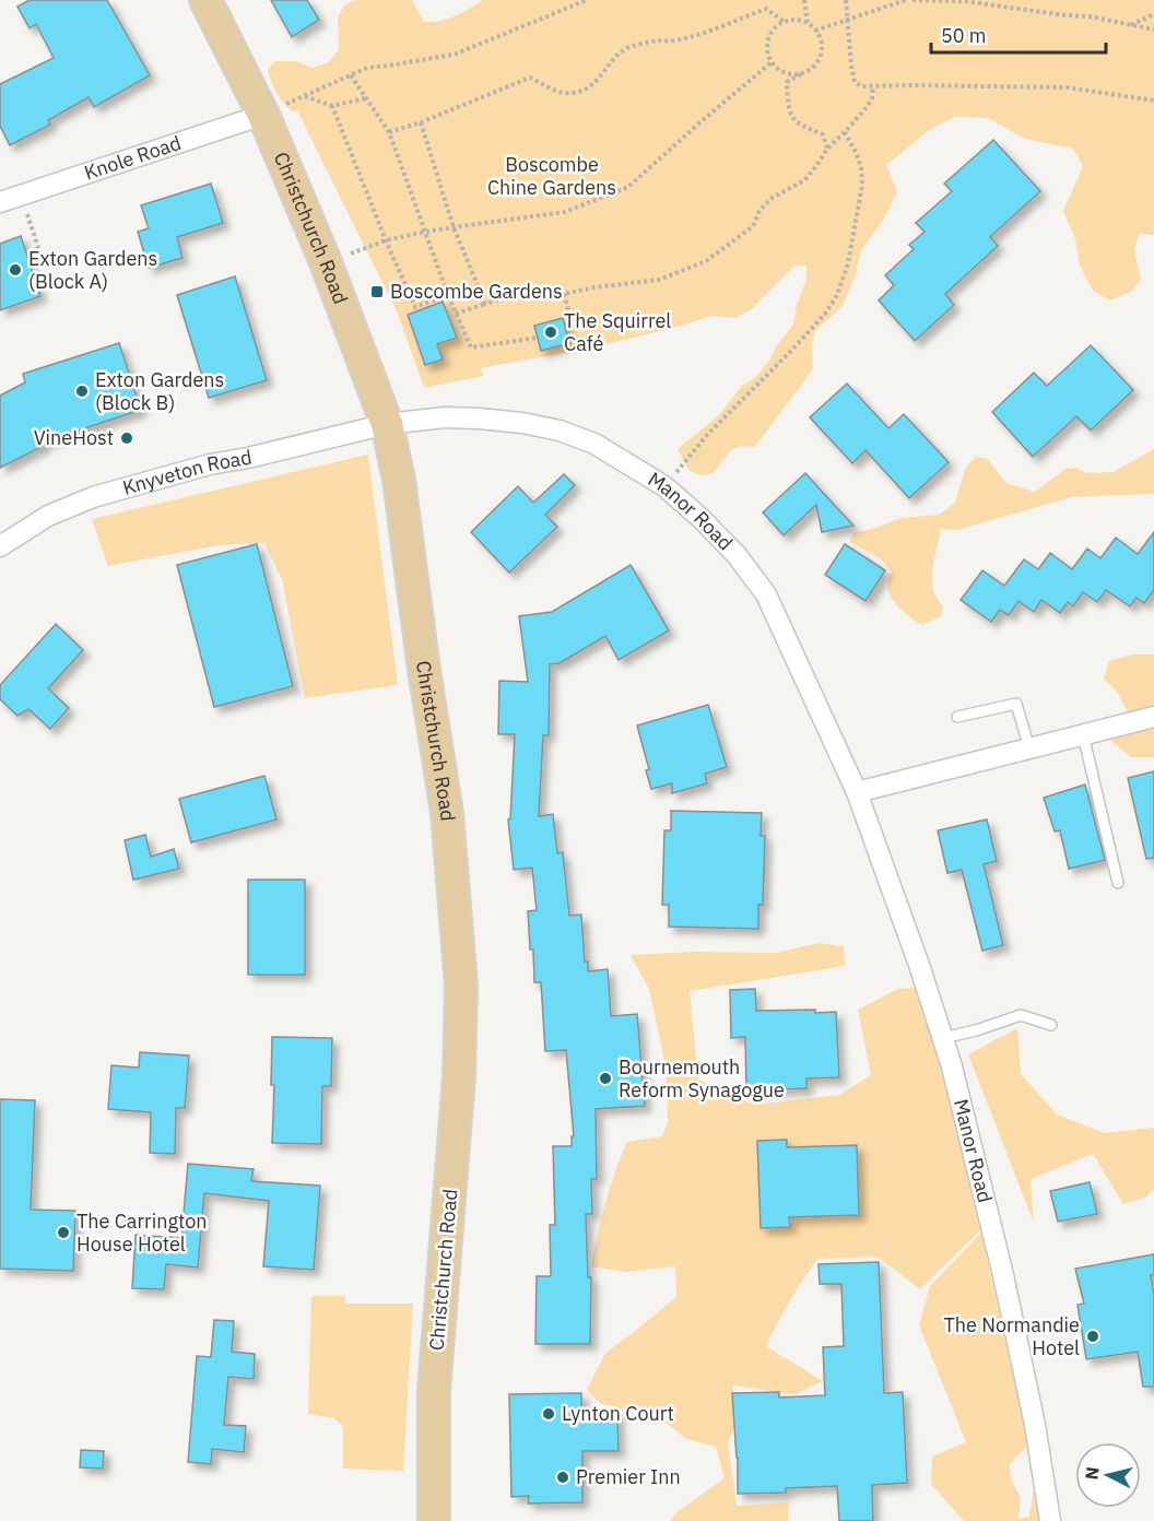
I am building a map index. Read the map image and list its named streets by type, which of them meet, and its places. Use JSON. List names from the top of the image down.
{
  "streets": {
    "main road": ["Christchurch Road"],
    "street": ["Knole Road", "Knyveton Road", "Manor Road"]
  },
  "crossings": [
    ["Knole Road", "Christchurch Road"],
    ["Christchurch Road", "Knyveton Road"],
    ["Christchurch Road", "Manor Road"],
    ["Knyveton Road", "Manor Road"]
  ],
  "parks": ["Boscombe Chine Gardens"],
  "places": {
    "other": [
      "Exton Gardens (Block A)",
      "The Squirrel Café",
      "Exton Gardens (Block B)",
      "VineHost",
      "Bournemouth Reform Synagogue",
      "The Carrington House Hotel",
      "The Normandie Hotel",
      "Lynton Court",
      "Premier Inn"
    ],
    "transit": ["Boscombe Gardens"]
  },
  "scale_bar": "50 m",
  "north": "left"
}
